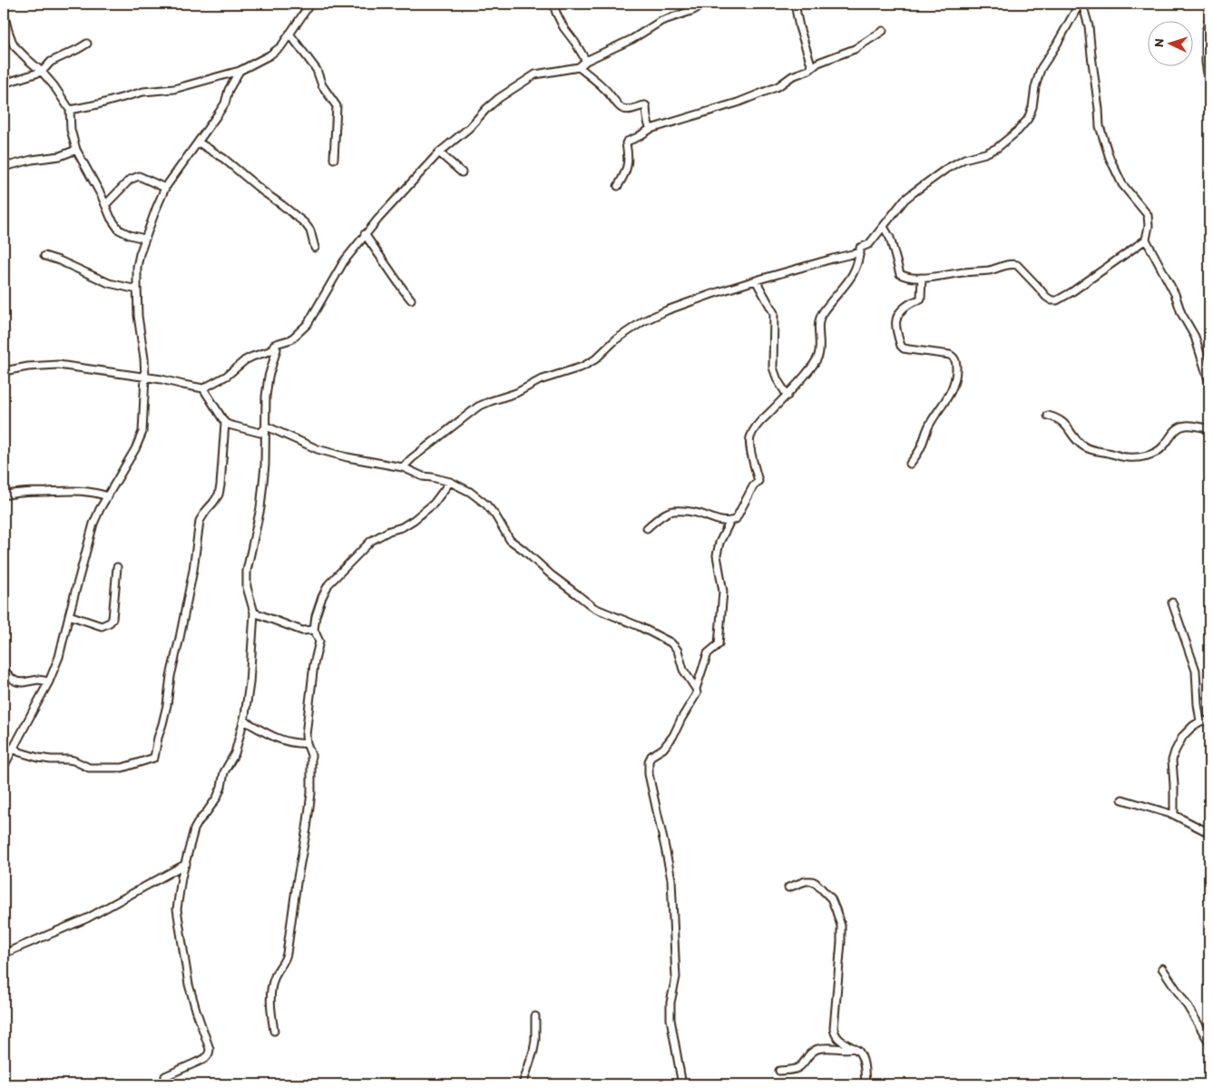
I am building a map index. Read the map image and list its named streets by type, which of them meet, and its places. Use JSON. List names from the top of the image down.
{
  "north": "left"
}
